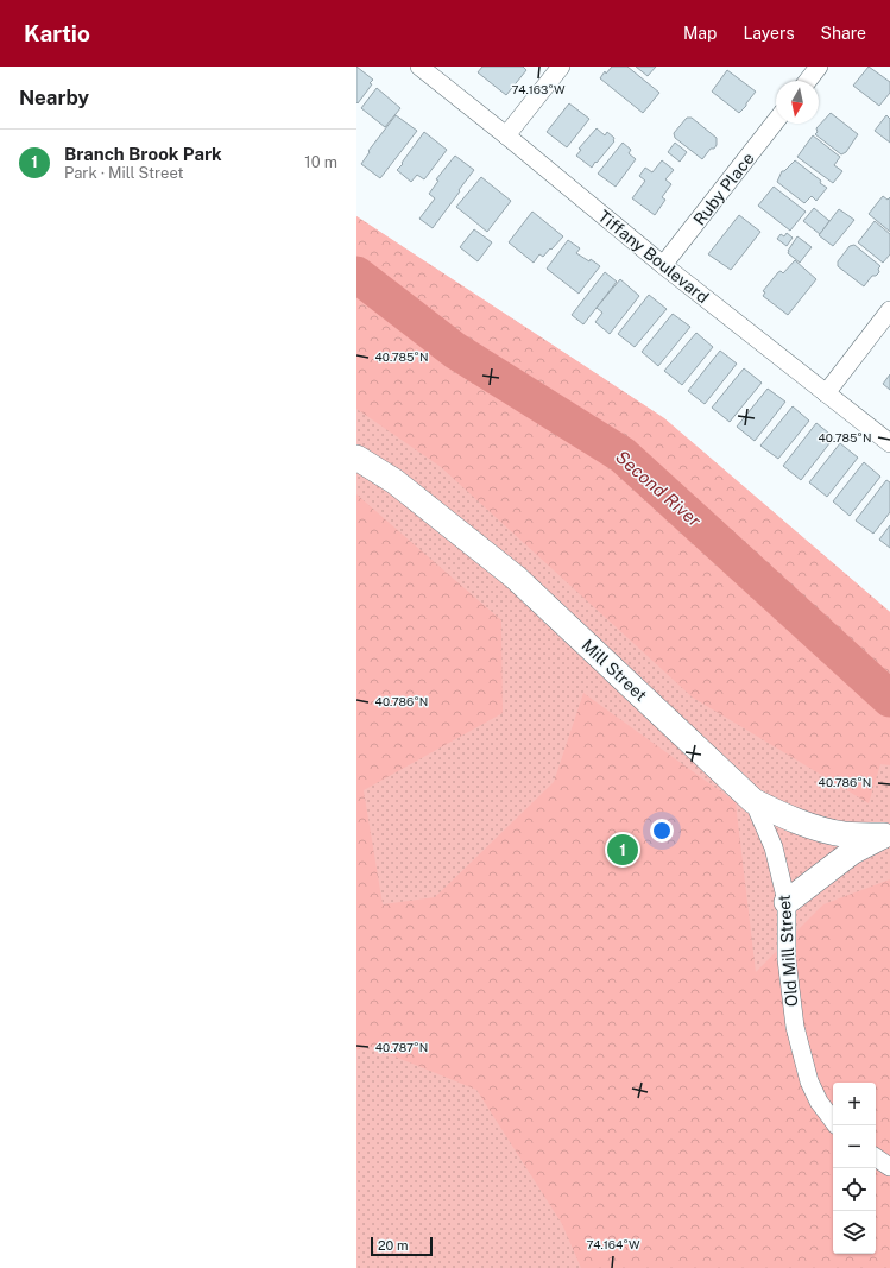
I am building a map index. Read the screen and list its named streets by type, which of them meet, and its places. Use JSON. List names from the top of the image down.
{
  "streets": {
    "street": [
      "Ruby Place",
      "Tiffany Boulevard",
      "Mill Street",
      "Old Mill Street"
    ]
  },
  "crossings": [
    ["Ruby Place", "Tiffany Boulevard"],
    ["Mill Street", "Old Mill Street"]
  ],
  "water": ["Second River"],
  "scale_bar": "20 m",
  "north": "bottom",
  "page": {
    "header": "Kartio",
    "nav": ["Map", "Layers", "Share"],
    "heading": "Nearby",
    "list": [
      {
        "mark": "1",
        "name": "Branch Brook Park",
        "note": "Park · Mill Street",
        "value": "10 m"
      }
    ],
    "pins": "1",
    "map_buttons": ["+", "−"],
    "scale": "20 m"
  },
  "coordinates": [
    "74.163°W",
    "40.785°N",
    "40.786°N",
    "40.787°N",
    "74.164°W"
  ]
}
